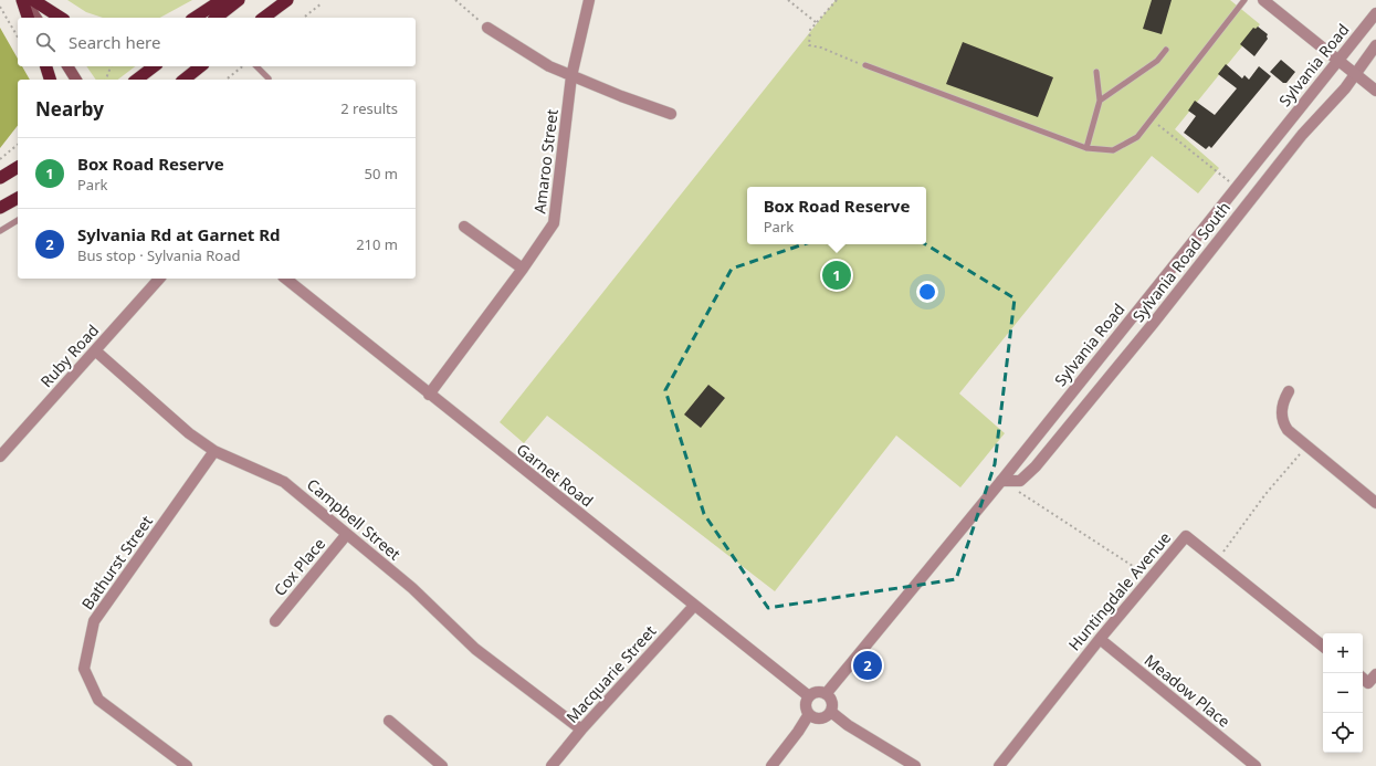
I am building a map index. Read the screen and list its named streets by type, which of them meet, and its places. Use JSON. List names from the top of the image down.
{
  "streets": {
    "street": [
      "Sylvania Road",
      "Amaroo Street",
      "Sylvania Road South",
      "Ruby Road",
      "Garnet Road",
      "Campbell Street",
      "Bathurst Street",
      "Cox Place",
      "Huntingdale Avenue",
      "Macquarie Street",
      "Meadow Place"
    ]
  },
  "crossings": [
    ["Sylvania Road", "Sylvania Road South"],
    ["Sylvania Road", "Garnet Road"],
    ["Amaroo Street", "Garnet Road"],
    ["Ruby Road", "Campbell Street"],
    ["Garnet Road", "Macquarie Street"],
    ["Campbell Street", "Bathurst Street"],
    ["Campbell Street", "Cox Place"],
    ["Campbell Street", "Macquarie Street"],
    ["Huntingdale Avenue", "Meadow Place"]
  ],
  "page": {
    "search": "Search here",
    "heading": ["Nearby", "2 results"],
    "list": [
      {
        "mark": "1",
        "name": "Box Road Reserve",
        "note": "Park",
        "value": "50 m"
      },
      {
        "mark": "2",
        "name": "Sylvania Rd at Garnet Rd",
        "note": "Bus stop · Sylvania Road",
        "value": "210 m"
      }
    ],
    "popup": ["Box Road Reserve", "Park"],
    "pins": ["1", "2"],
    "map_buttons": ["+", "−"]
  }
}
